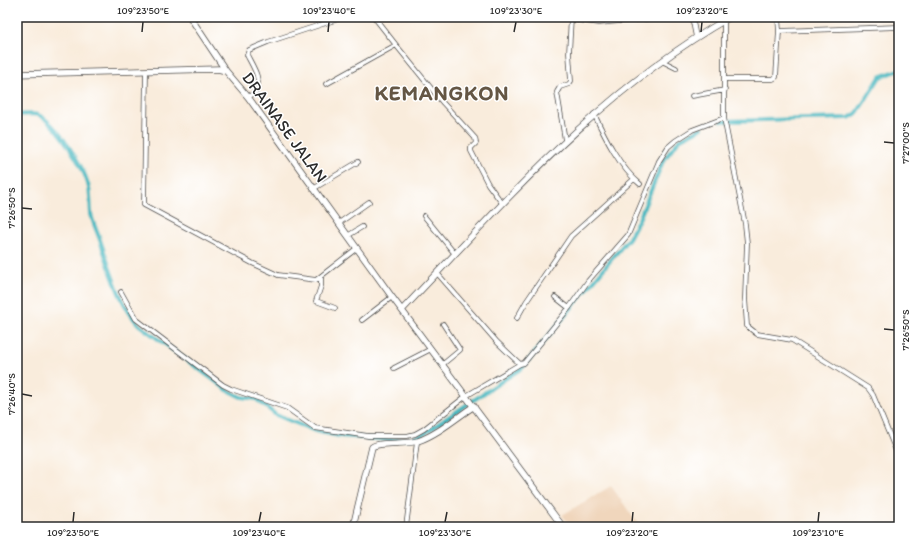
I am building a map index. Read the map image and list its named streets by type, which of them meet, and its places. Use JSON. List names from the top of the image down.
{
  "streets": {
    "street": ["DRAINASE JALAN"]
  },
  "districts": ["KEMANGKON"],
  "coordinates": [
    "109°23'50\"E",
    "109°23'40\"E",
    "109°23'30\"E",
    "109°23'20\"E",
    "7°27'00\"S",
    "7°26'50\"S",
    "7°26'40\"S",
    "109°23'10\"E"
  ]
}
